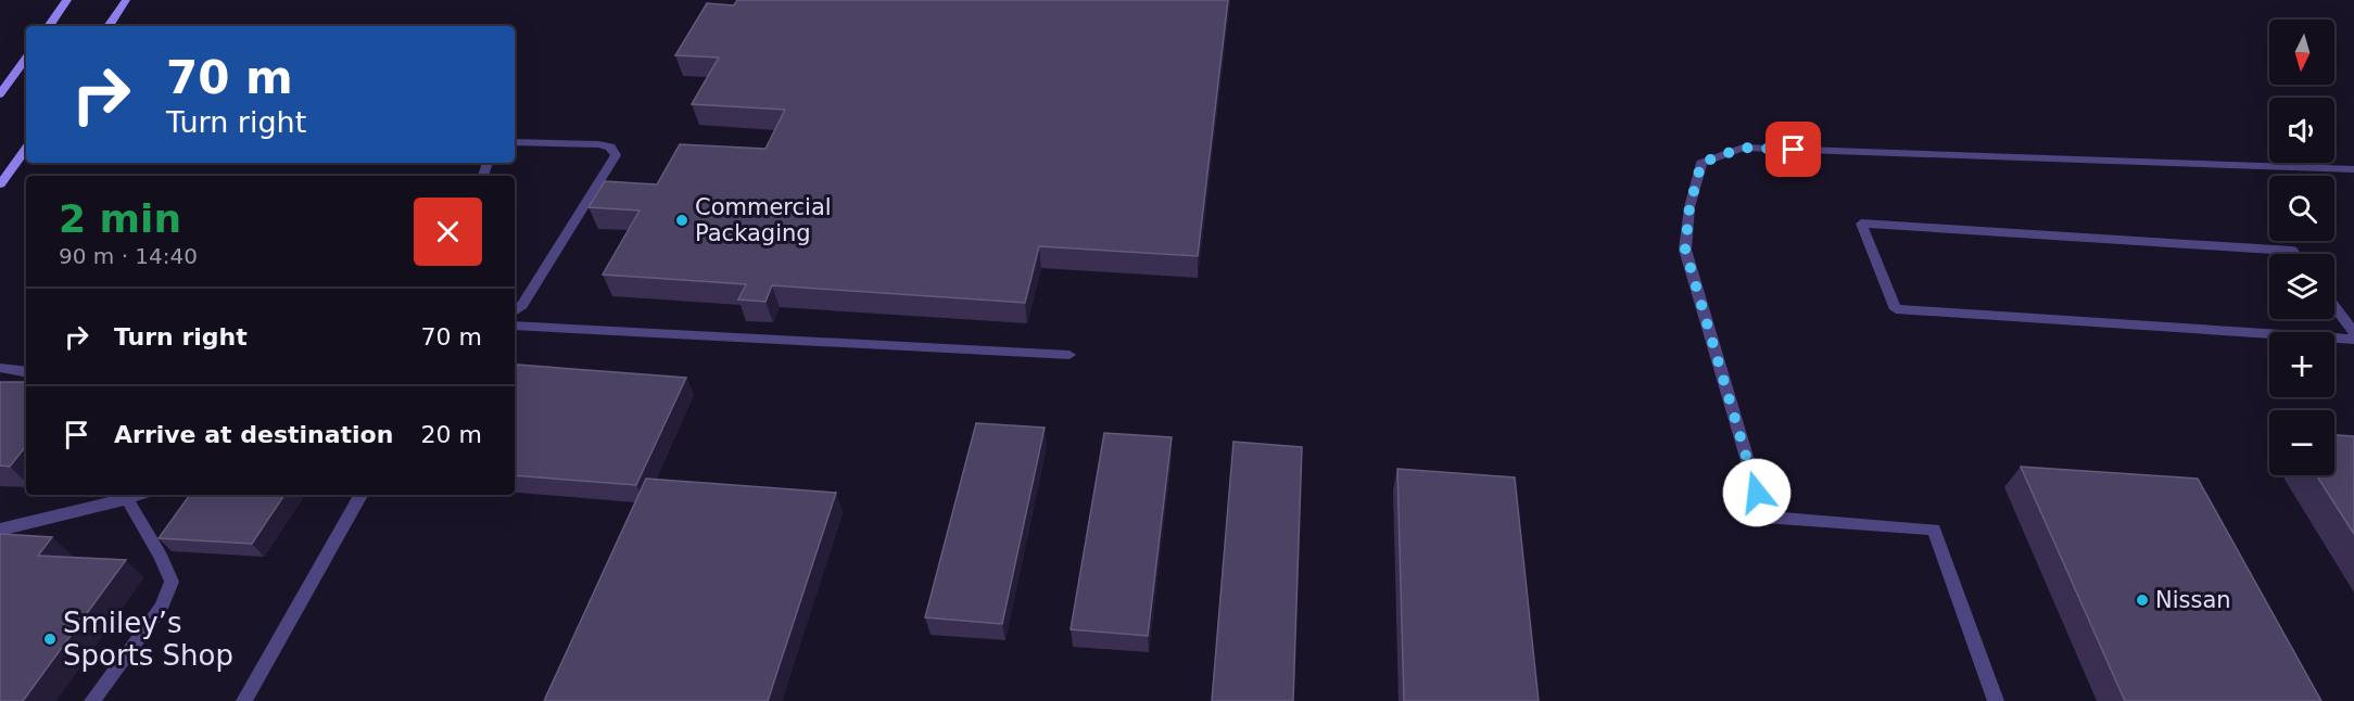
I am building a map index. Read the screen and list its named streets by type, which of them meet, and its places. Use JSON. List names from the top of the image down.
{
  "places": ["Commercial Packaging", "Nissan", "Smiley’s Sports Shop"],
  "north": "bottom",
  "page": {
    "map_buttons": ["+", "−"],
    "turn": ["70 m", "Turn right"],
    "heading": ["2 min", "90 m · 14:40"],
    "list": [
      {
        "name": "Turn right",
        "value": "70 m"
      },
      {
        "name": "Arrive at destination",
        "value": "20 m"
      }
    ]
  }
}
